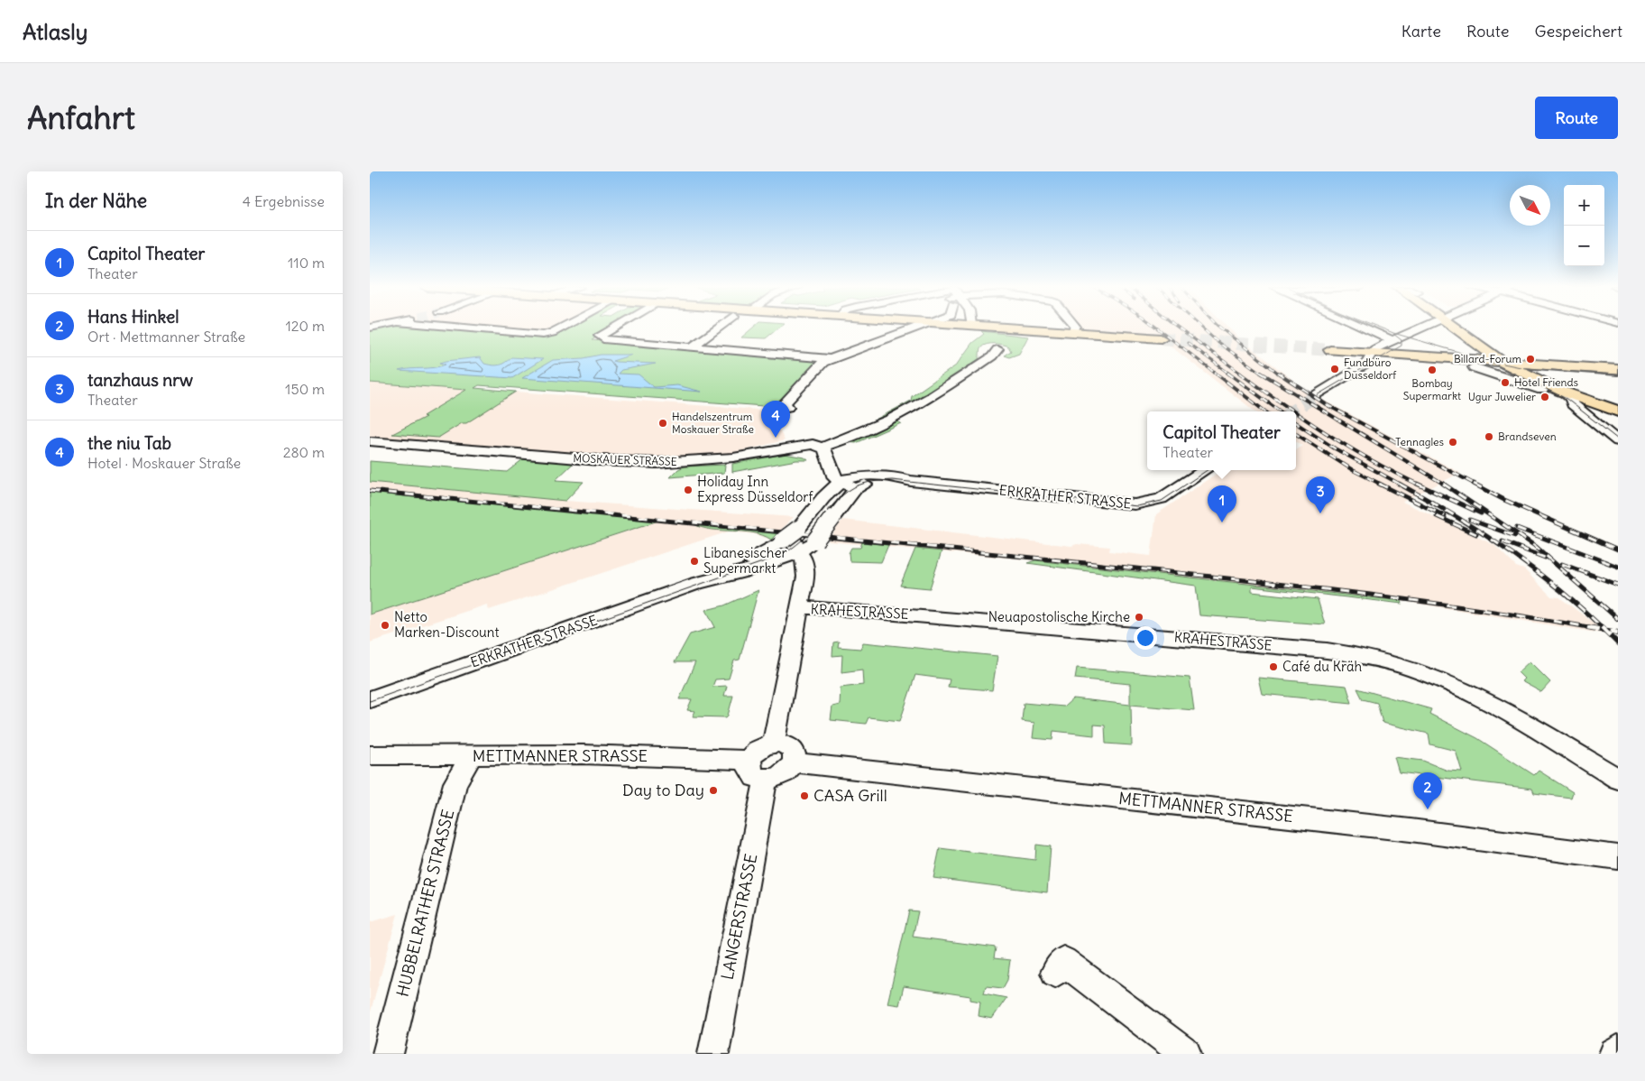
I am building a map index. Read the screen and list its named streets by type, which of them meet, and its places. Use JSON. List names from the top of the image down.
{
  "streets": {
    "street": [
      "MOSKAUER STRASSE",
      "ERKRATHER STRASSE",
      "KRAHESTRASSE",
      "METTMANNER STRASSE",
      "HUBBELRATHER STRASSE",
      "LANGERSTRASSE"
    ]
  },
  "crossings": [
    ["METTMANNER STRASSE", "HUBBELRATHER STRASSE"],
    ["METTMANNER STRASSE", "LANGERSTRASSE"]
  ],
  "places": [
    "Billard-Forum",
    "Fundbüro Düsseldorf",
    "Bombay Supermarkt",
    "Hotel Friends",
    "Ugur Juwelier",
    "Handelszentrum Moskauer Straße",
    "Brandseven",
    "Tennagles",
    "Holiday Inn Express Düsseldorf",
    "Libanesischer Supermarkt",
    "Neuapostolische Kirche",
    "Netto Marken-Discount",
    "Café du Kräh",
    "Day to Day",
    "CASA Grill"
  ],
  "north": "bottom right",
  "page": {
    "header": "Atlasly",
    "nav": ["Karte", "Route", "Gespeichert"],
    "buttons": "Route",
    "title": "Anfahrt",
    "heading": ["In der Nähe", "4 Ergebnisse"],
    "map_buttons": ["+", "−"],
    "list": [
      {
        "mark": "1",
        "name": "Capitol Theater",
        "note": "Theater",
        "value": "110 m"
      },
      {
        "mark": "2",
        "name": "Hans Hinkel",
        "note": "Ort · Mettmanner Straße",
        "value": "120 m"
      },
      {
        "mark": "3",
        "name": "tanzhaus nrw",
        "note": "Theater",
        "value": "150 m"
      },
      {
        "mark": "4",
        "name": "the niu Tab",
        "note": "Hotel · Moskauer Straße",
        "value": "280 m"
      }
    ],
    "pins": [
      "4",
      "3",
      "1",
      "2"
    ],
    "popup": ["Capitol Theater", "Theater"]
  }
}
